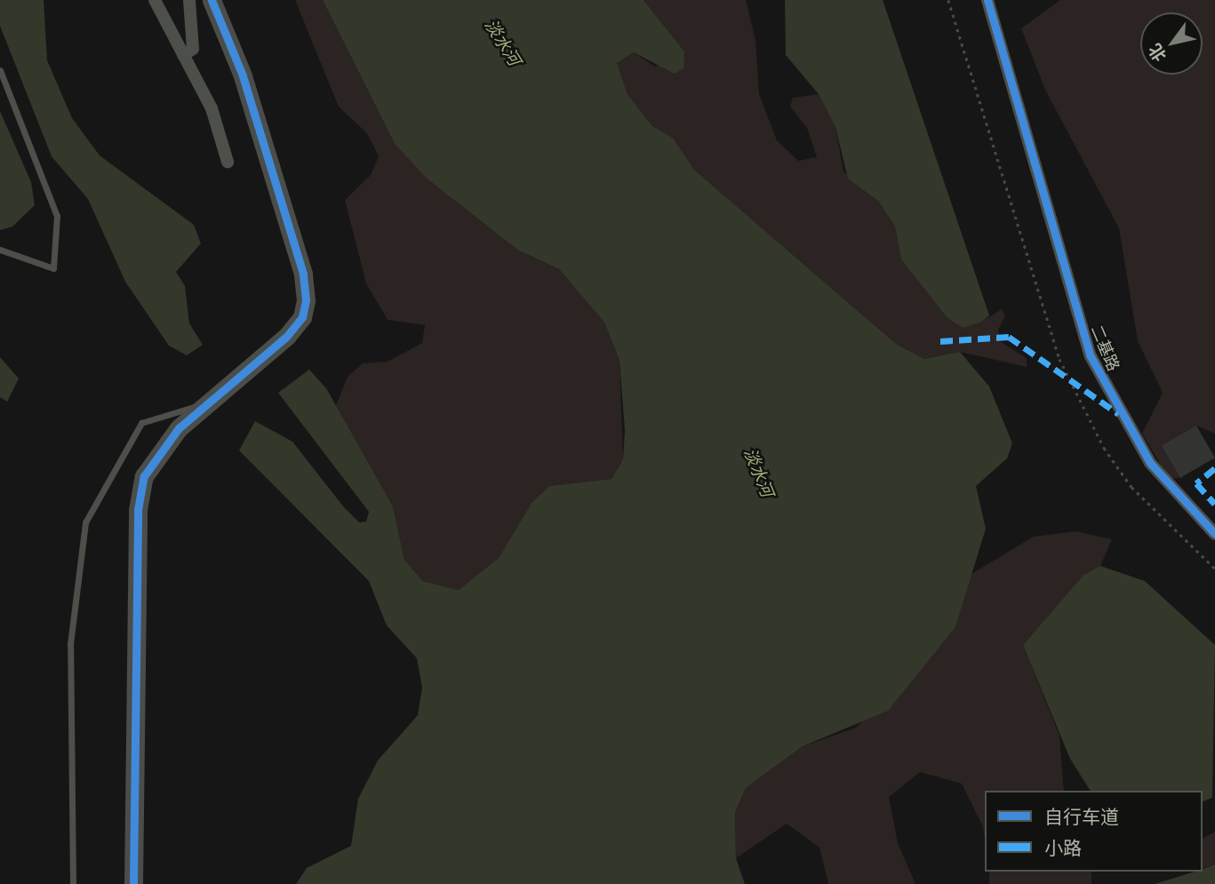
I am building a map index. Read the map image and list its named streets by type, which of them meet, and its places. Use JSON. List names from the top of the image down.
{
  "streets": {
    "street": ["二基路"]
  },
  "water": ["淡水河"],
  "legend": ["自行车道", "小路"],
  "north": "bottom left"
}
